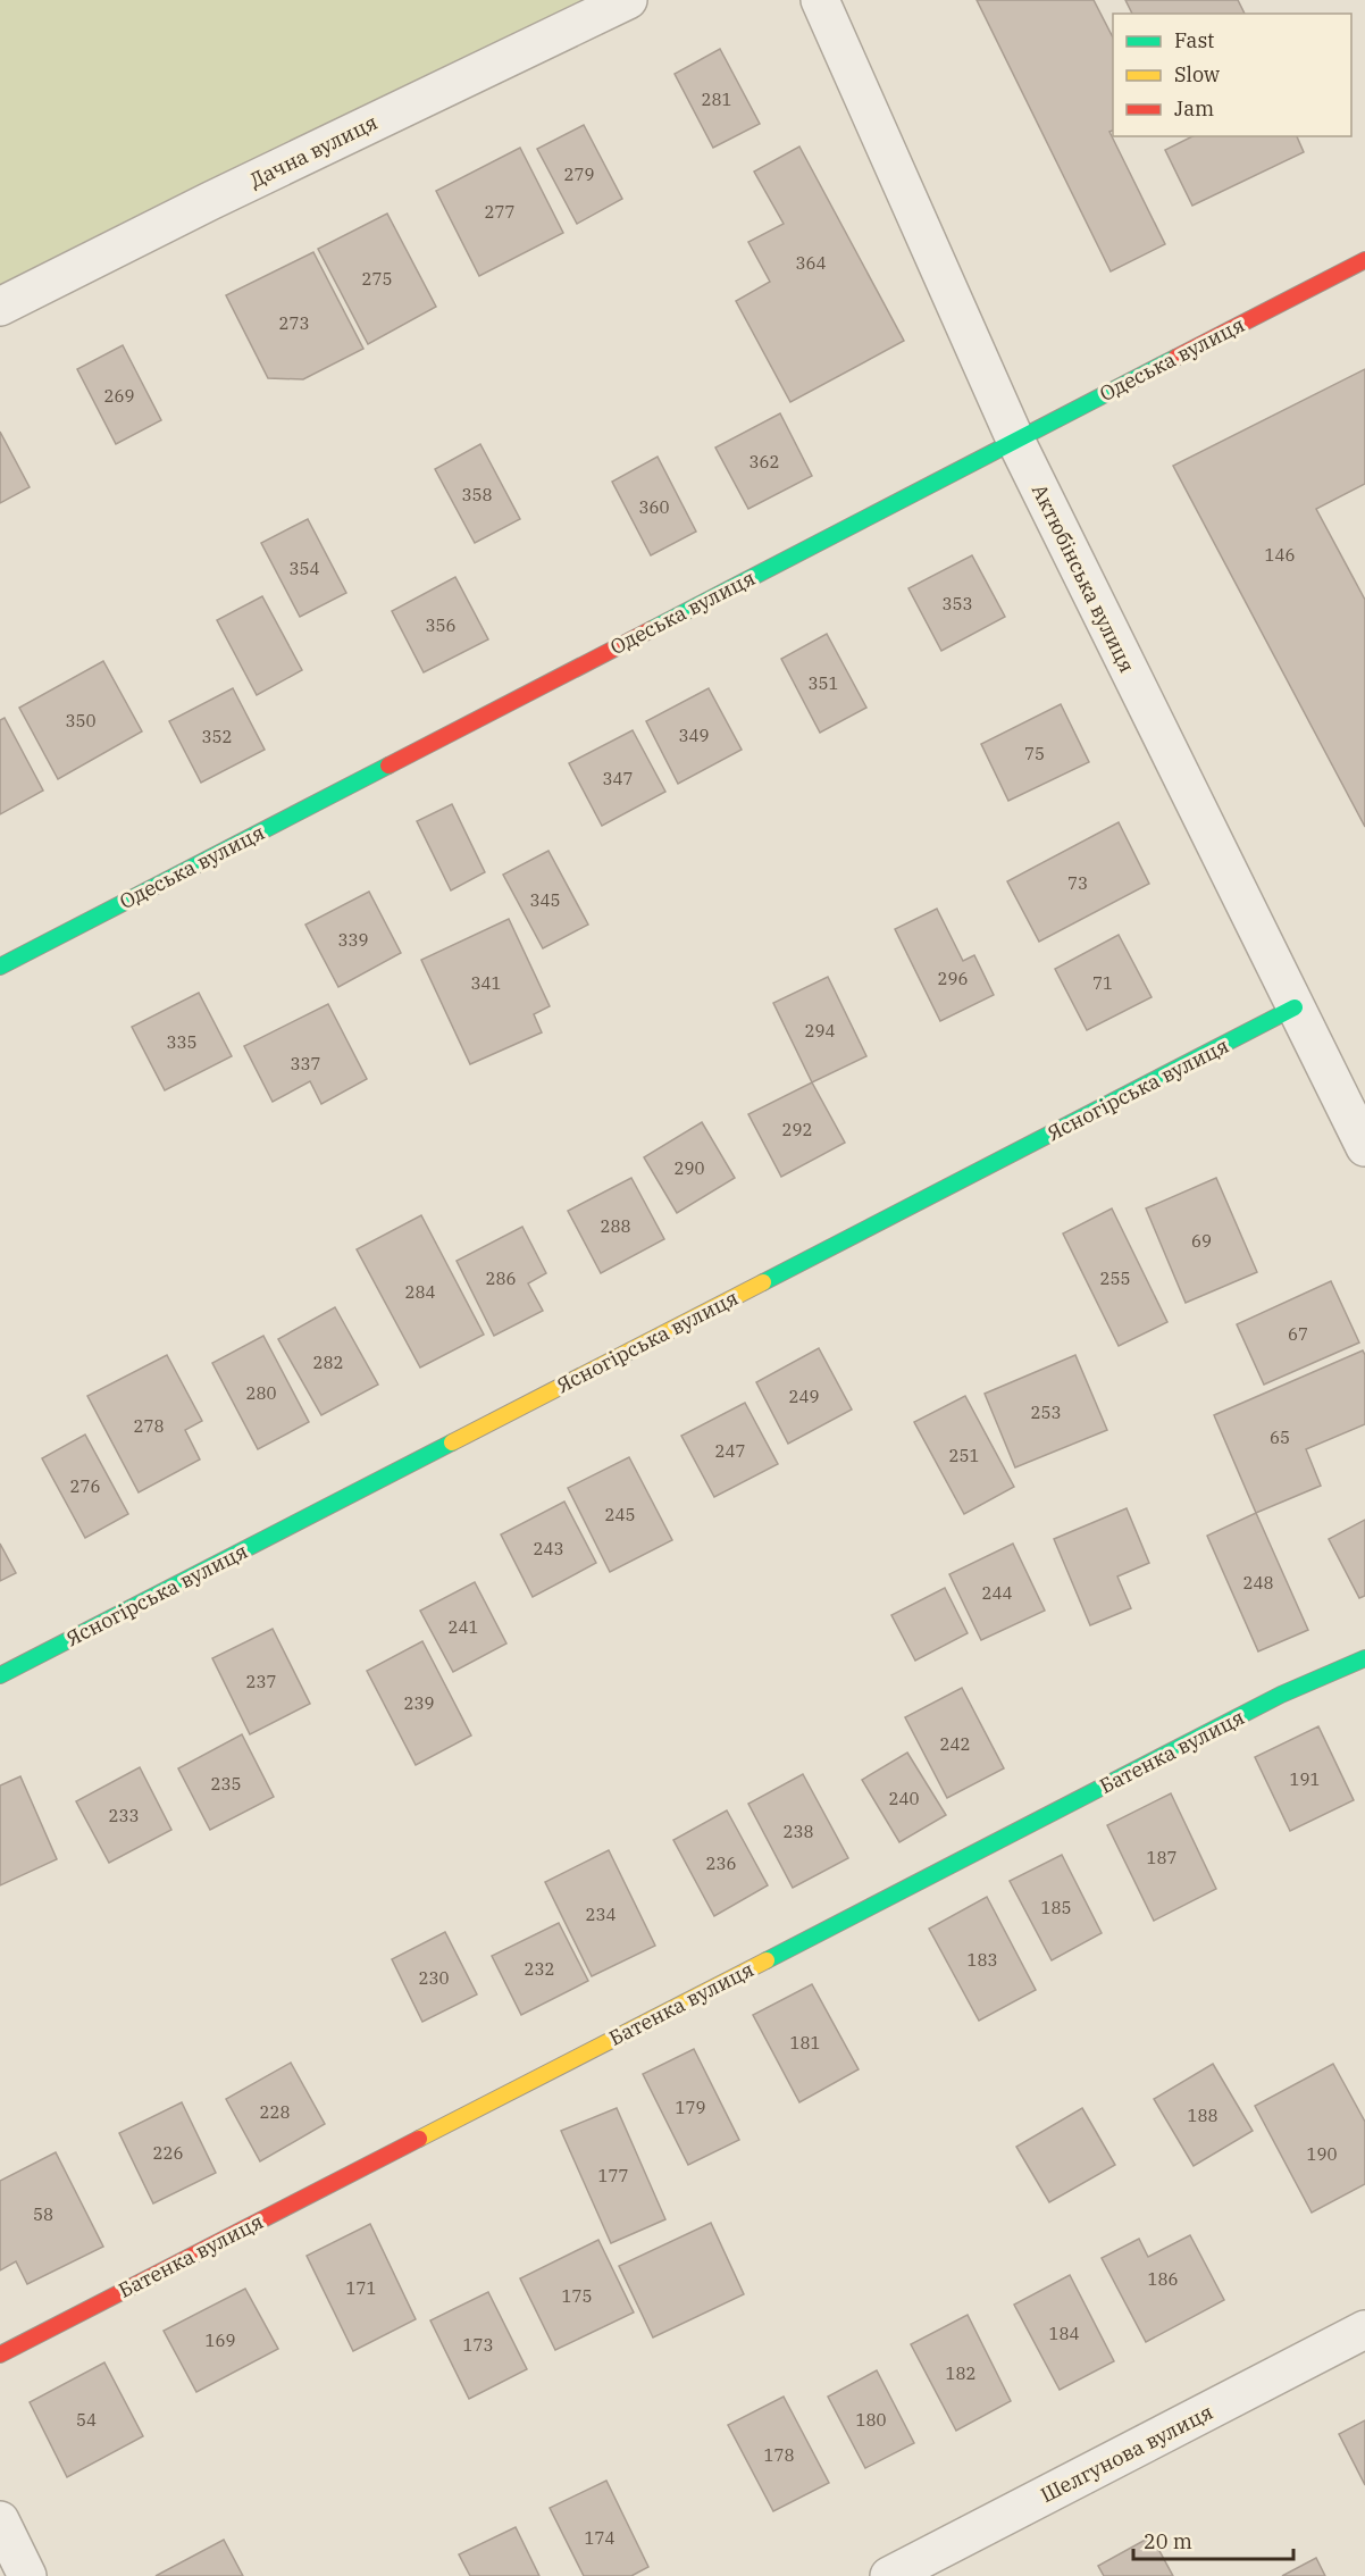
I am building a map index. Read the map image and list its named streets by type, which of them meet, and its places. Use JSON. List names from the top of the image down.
{
  "streets": {
    "street": [
      "Дачна вулиця",
      "Одеська вулиця",
      "Актюбінська вулиця",
      "Ясногірська вулиця",
      "Батенка вулиця",
      "Шелгунова вулиця"
    ]
  },
  "crossings": [
    ["Одеська вулиця", "Актюбінська вулиця"],
    ["Актюбінська вулиця", "Ясногірська вулиця"]
  ],
  "house_numbers": [
    "281",
    "279",
    "277",
    "364",
    "275",
    "273",
    "269",
    "362",
    "358",
    "360",
    "146",
    "354",
    "353",
    "356",
    "351",
    "350",
    "349",
    "352",
    "75",
    "347",
    "73",
    "345",
    "339",
    "296",
    "341",
    "71",
    "294",
    "335",
    "337",
    "292",
    "290",
    "288",
    "69",
    "286",
    "255",
    "284",
    "67",
    "282",
    "280",
    "249",
    "253",
    "278",
    "65",
    "247",
    "251",
    "276",
    "245",
    "243",
    "248",
    "244",
    "241",
    "237",
    "239",
    "242",
    "191",
    "235",
    "240",
    "233",
    "238",
    "187",
    "236",
    "185",
    "234",
    "183",
    "232",
    "230",
    "181",
    "179",
    "228",
    "188",
    "226",
    "190",
    "177",
    "58",
    "186",
    "171",
    "175",
    "184",
    "169",
    "173",
    "182",
    "54",
    "180",
    "178",
    "174"
  ],
  "legend": ["Fast", "Slow", "Jam"],
  "scale_bar": "20 m"
}
